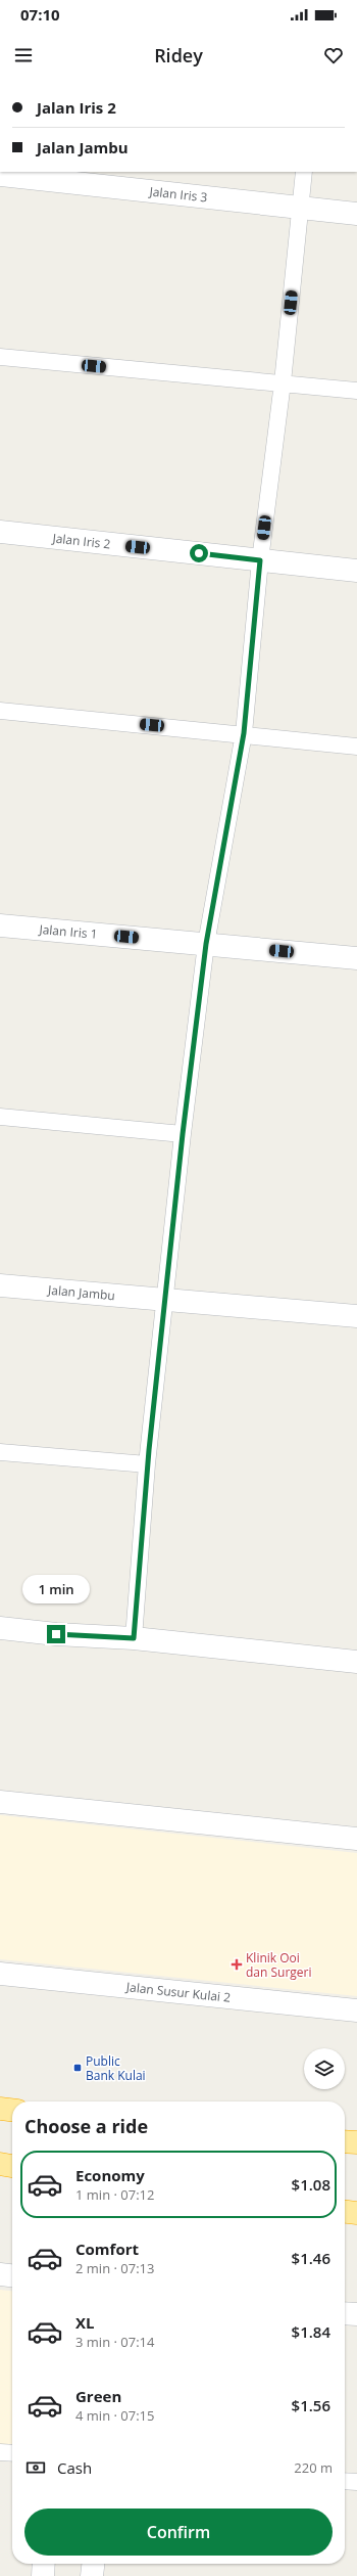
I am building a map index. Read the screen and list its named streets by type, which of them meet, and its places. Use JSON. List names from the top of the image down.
{
  "streets": {
    "street": [
      "Jalan Iris 3",
      "Jalan Iris 2",
      "Jalan Iris 1",
      "Jalan Jambu",
      "Jalan Susur Kulai 2"
    ]
  },
  "places": {
    "health": ["Klinik Ooi dan Surgeri"],
    "transit": ["Public Bank Kulai"]
  },
  "page": {
    "status": "07:10",
    "header": "Ridey",
    "banner": ["Jalan Iris 2", "Jalan Jambu"],
    "bubble": "1 min",
    "heading": "Choose a ride",
    "list": [
      {
        "name": "Economy",
        "note": "1 min · 07:12",
        "value": "$1.08"
      },
      {
        "name": "Comfort",
        "note": "2 min · 07:13",
        "value": "$1.46"
      },
      {
        "name": "XL",
        "note": "3 min · 07:14",
        "value": "$1.84"
      },
      {
        "name": "Green",
        "note": "4 min · 07:15",
        "value": "$1.56"
      }
    ],
    "pay": ["Cash", "220 m"],
    "buttons": "Confirm"
  }
}
